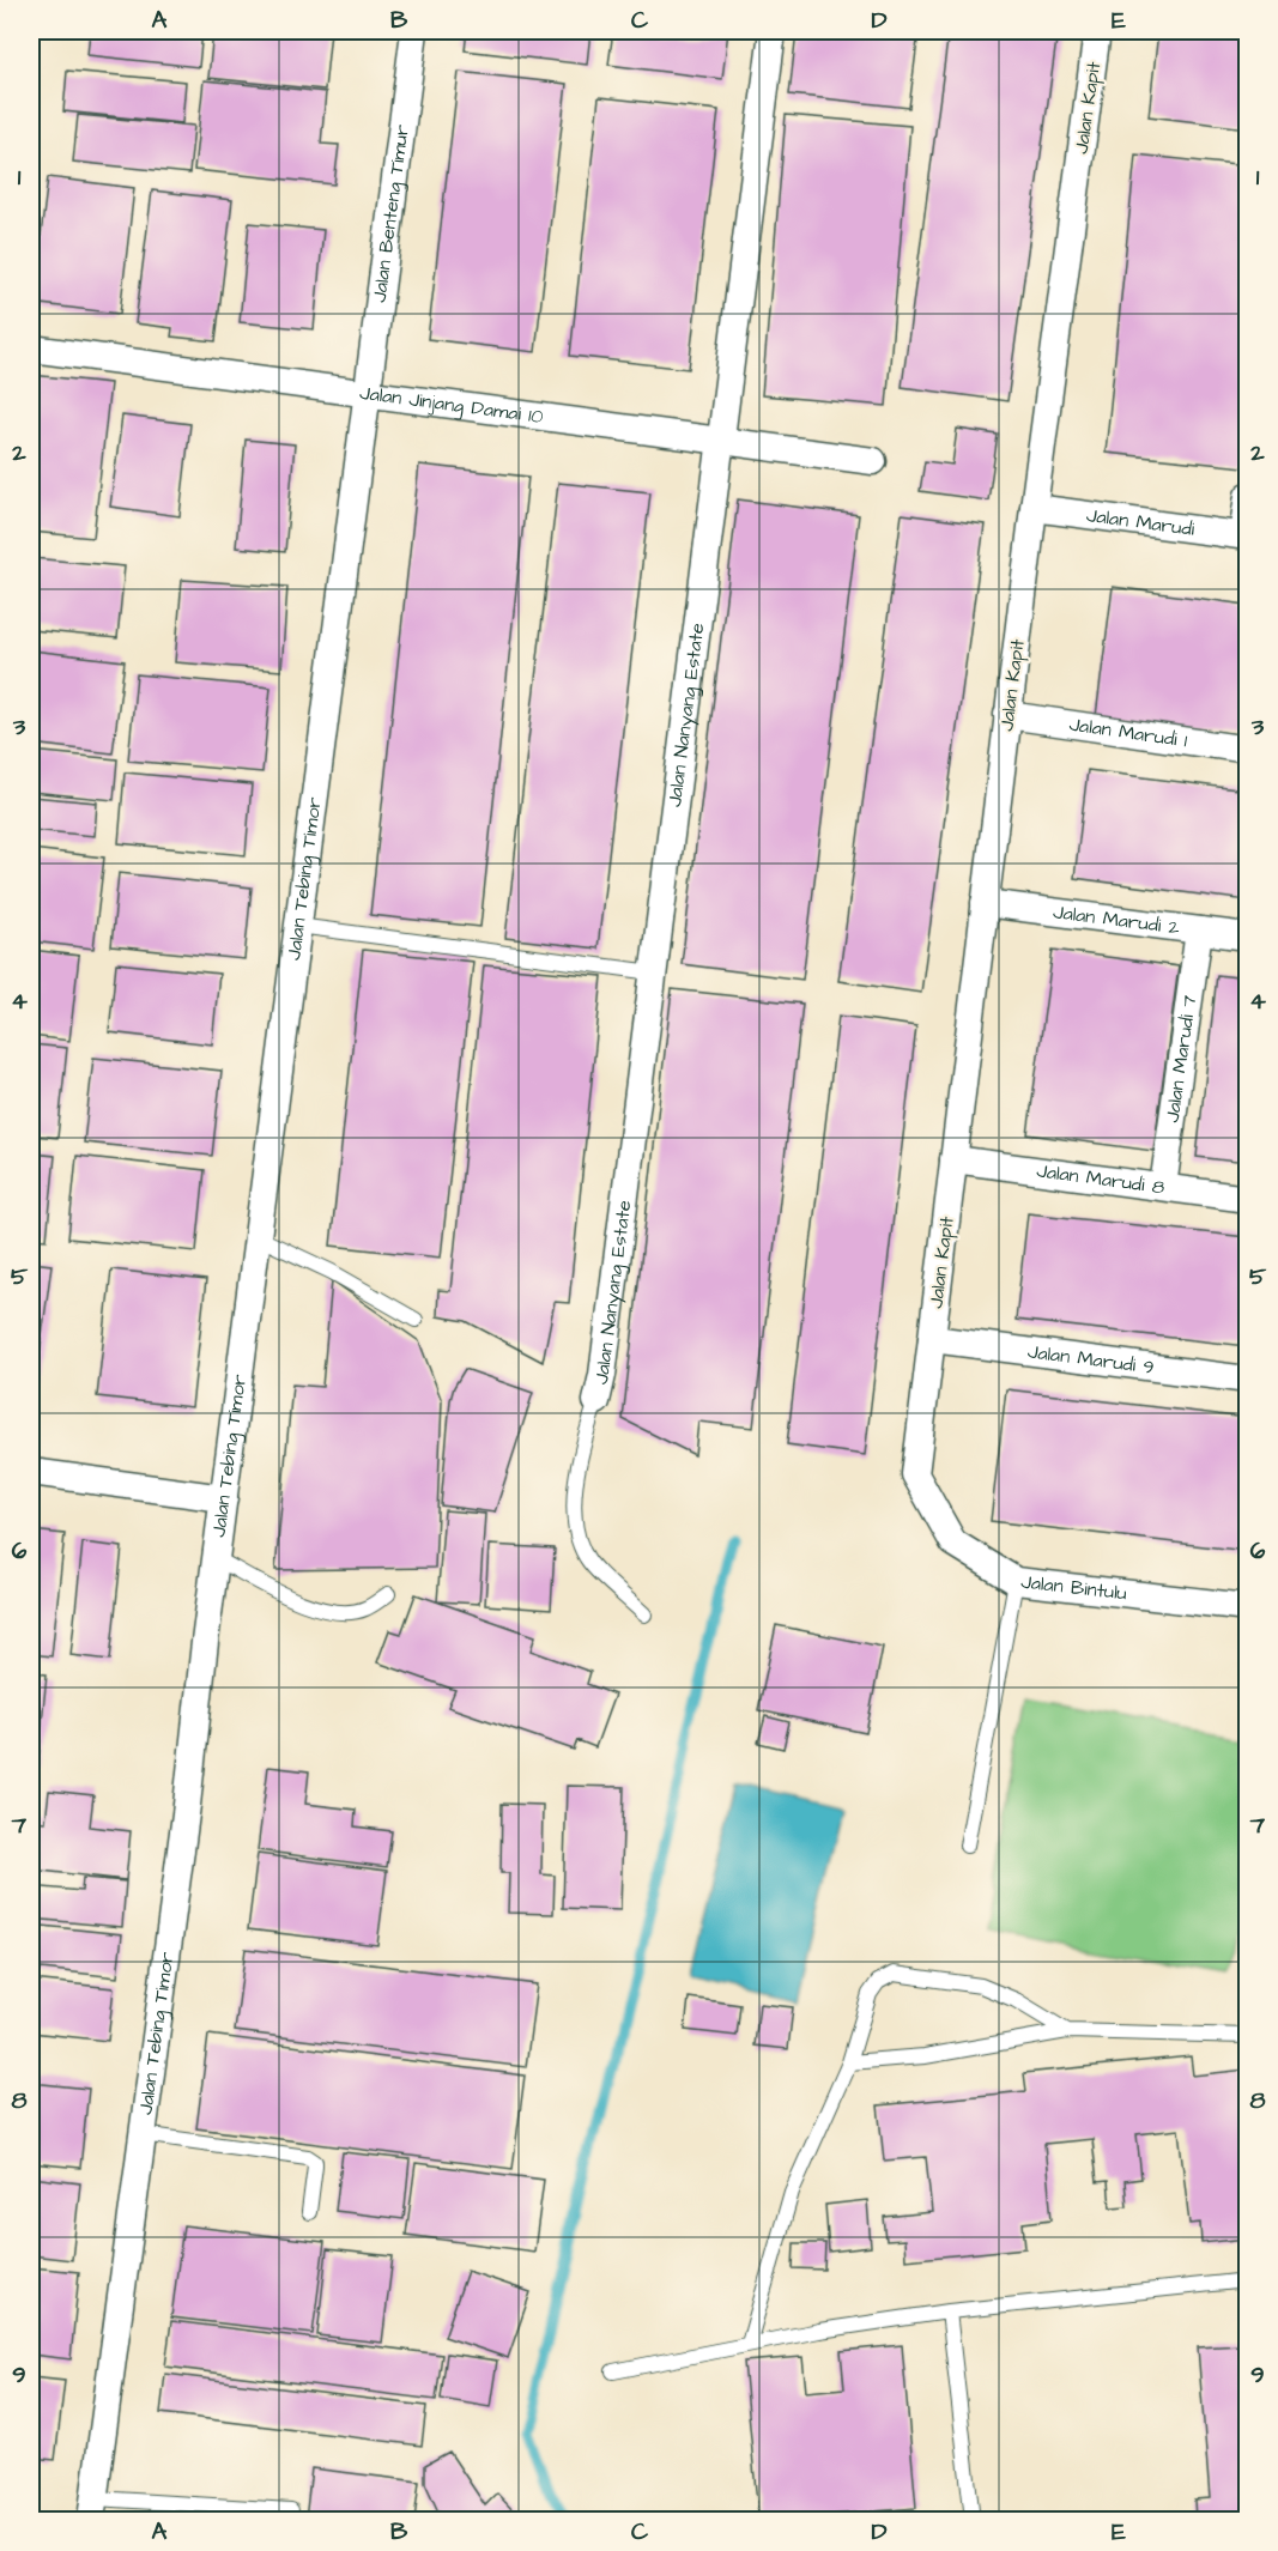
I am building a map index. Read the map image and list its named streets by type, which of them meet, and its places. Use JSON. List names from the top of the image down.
{
  "streets": {
    "street": [
      "Jalan Kapit",
      "Jalan Benteng Timur",
      "Jalan Jinjang Damai 10",
      "Jalan Marudi",
      "Jalan Nanyang Estate",
      "Jalan Marudi 1",
      "Jalan Tebing Timor",
      "Jalan Marudi 2",
      "Jalan Marudi 7",
      "Jalan Marudi 8",
      "Jalan Marudi 9",
      "Jalan Bintulu"
    ]
  },
  "crossings": [
    ["Jalan Kapit", "Jalan Marudi"],
    ["Jalan Kapit", "Jalan Marudi 1"],
    ["Jalan Kapit", "Jalan Marudi 2"],
    ["Jalan Kapit", "Jalan Marudi 8"],
    ["Jalan Kapit", "Jalan Marudi 9"],
    ["Jalan Kapit", "Jalan Bintulu"],
    ["Jalan Benteng Timur", "Jalan Jinjang Damai 10"],
    ["Jalan Benteng Timur", "Jalan Tebing Timor"],
    ["Jalan Jinjang Damai 10", "Jalan Nanyang Estate"],
    ["Jalan Jinjang Damai 10", "Jalan Tebing Timor"],
    ["Jalan Marudi 2", "Jalan Marudi 7"],
    ["Jalan Marudi 7", "Jalan Marudi 8"],
    ["Jalan Marudi 9", "Jalan Bintulu"]
  ],
  "grid": {
    "columns": [
      "A",
      "B",
      "C",
      "D",
      "E"
    ],
    "rows": [
      "1",
      "2",
      "3",
      "4",
      "5",
      "6",
      "7",
      "8",
      "9"
    ]
  }
}
